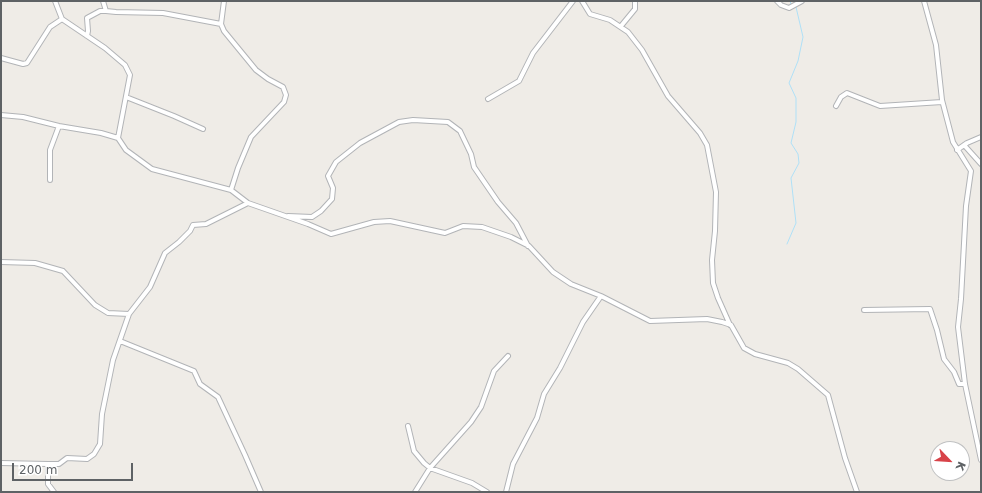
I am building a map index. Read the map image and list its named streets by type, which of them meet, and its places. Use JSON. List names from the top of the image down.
{
  "scale_bar": "200 m",
  "north": "bottom right"
}
